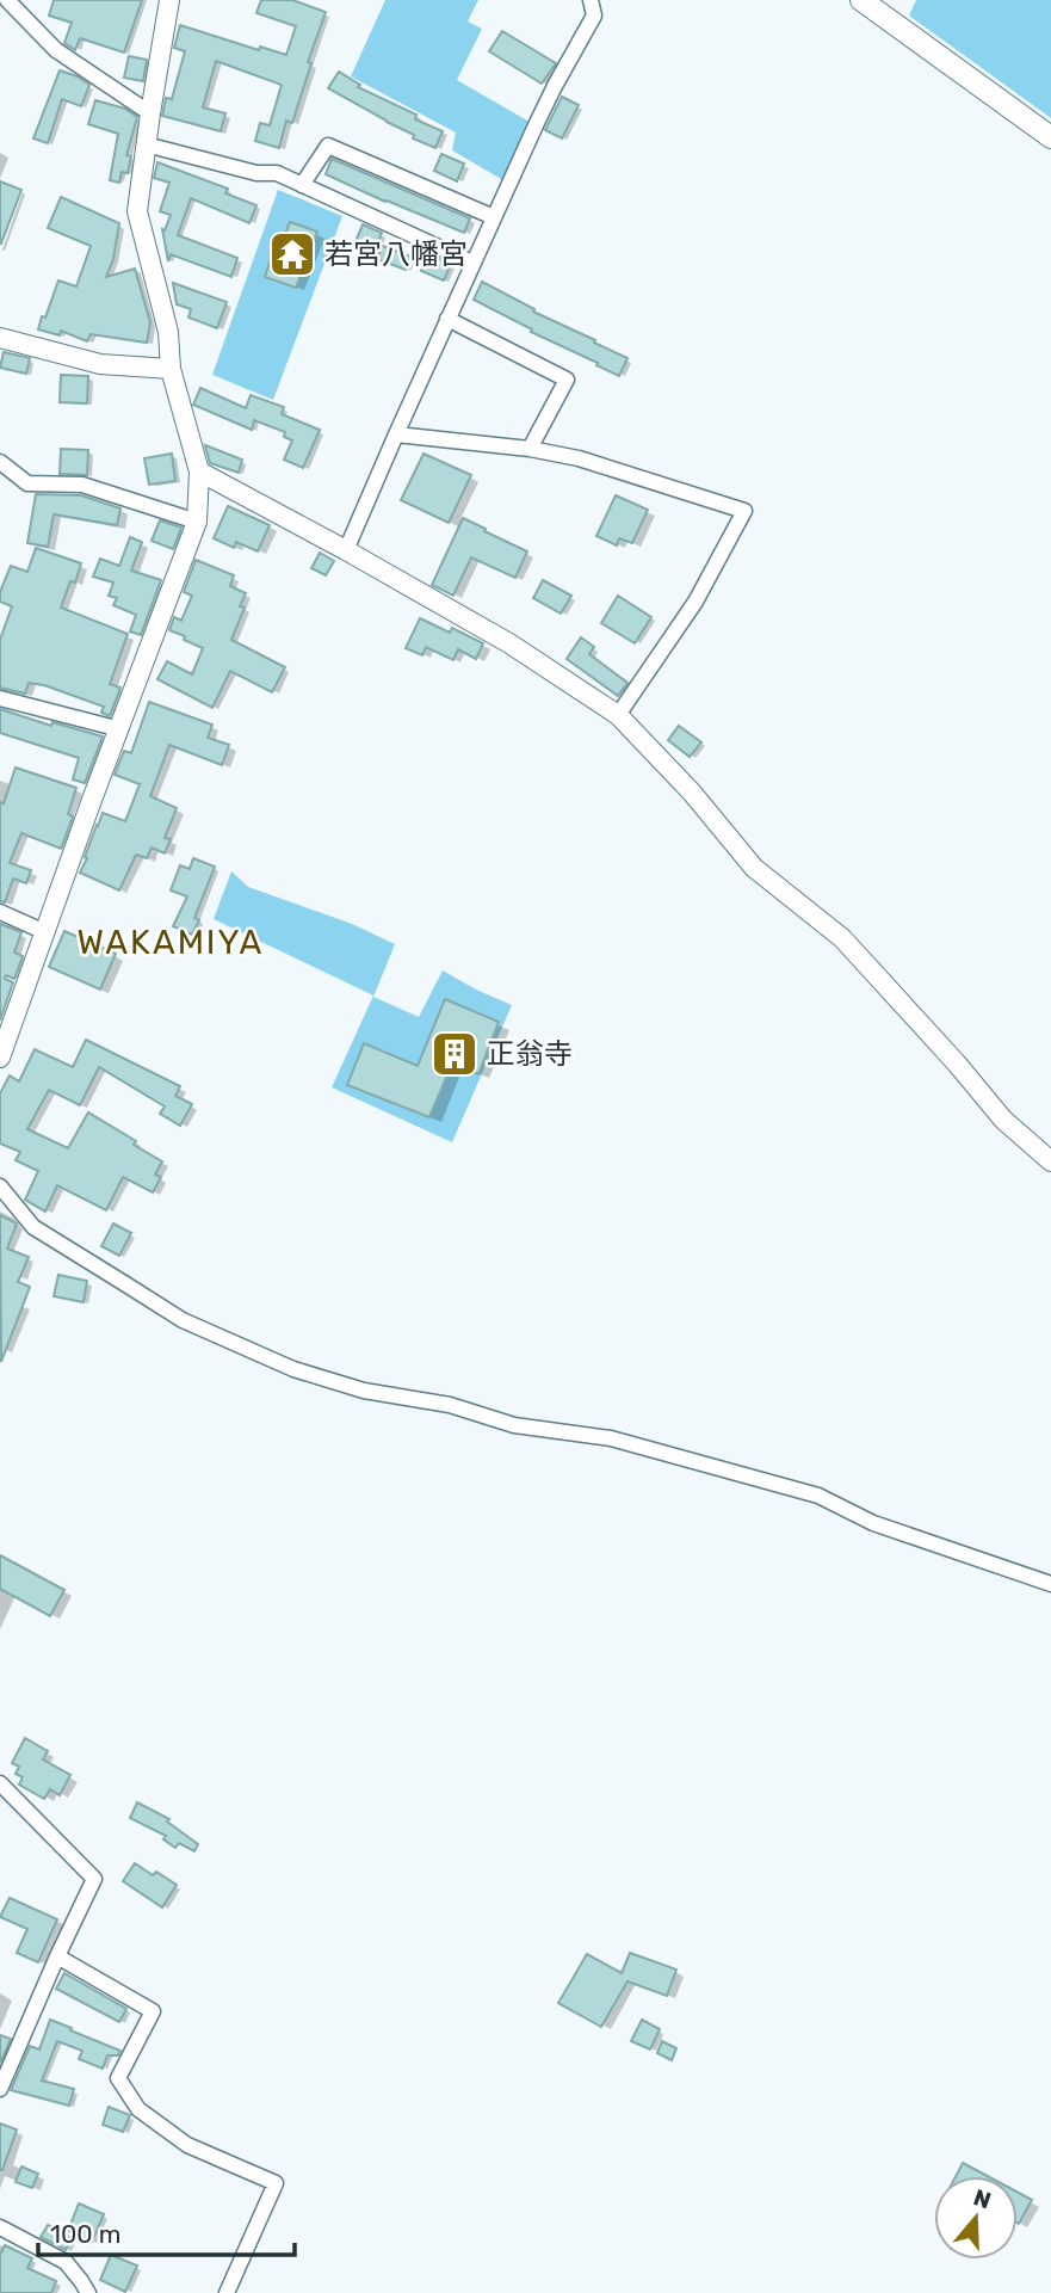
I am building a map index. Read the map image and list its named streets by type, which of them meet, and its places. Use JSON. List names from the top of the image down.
{
  "districts": ["WAKAMIYA"],
  "places": {
    "temple": ["若宮八幡宮"],
    "building": ["正翁寺"]
  },
  "scale_bar": "100 m",
  "north": "top"
}
